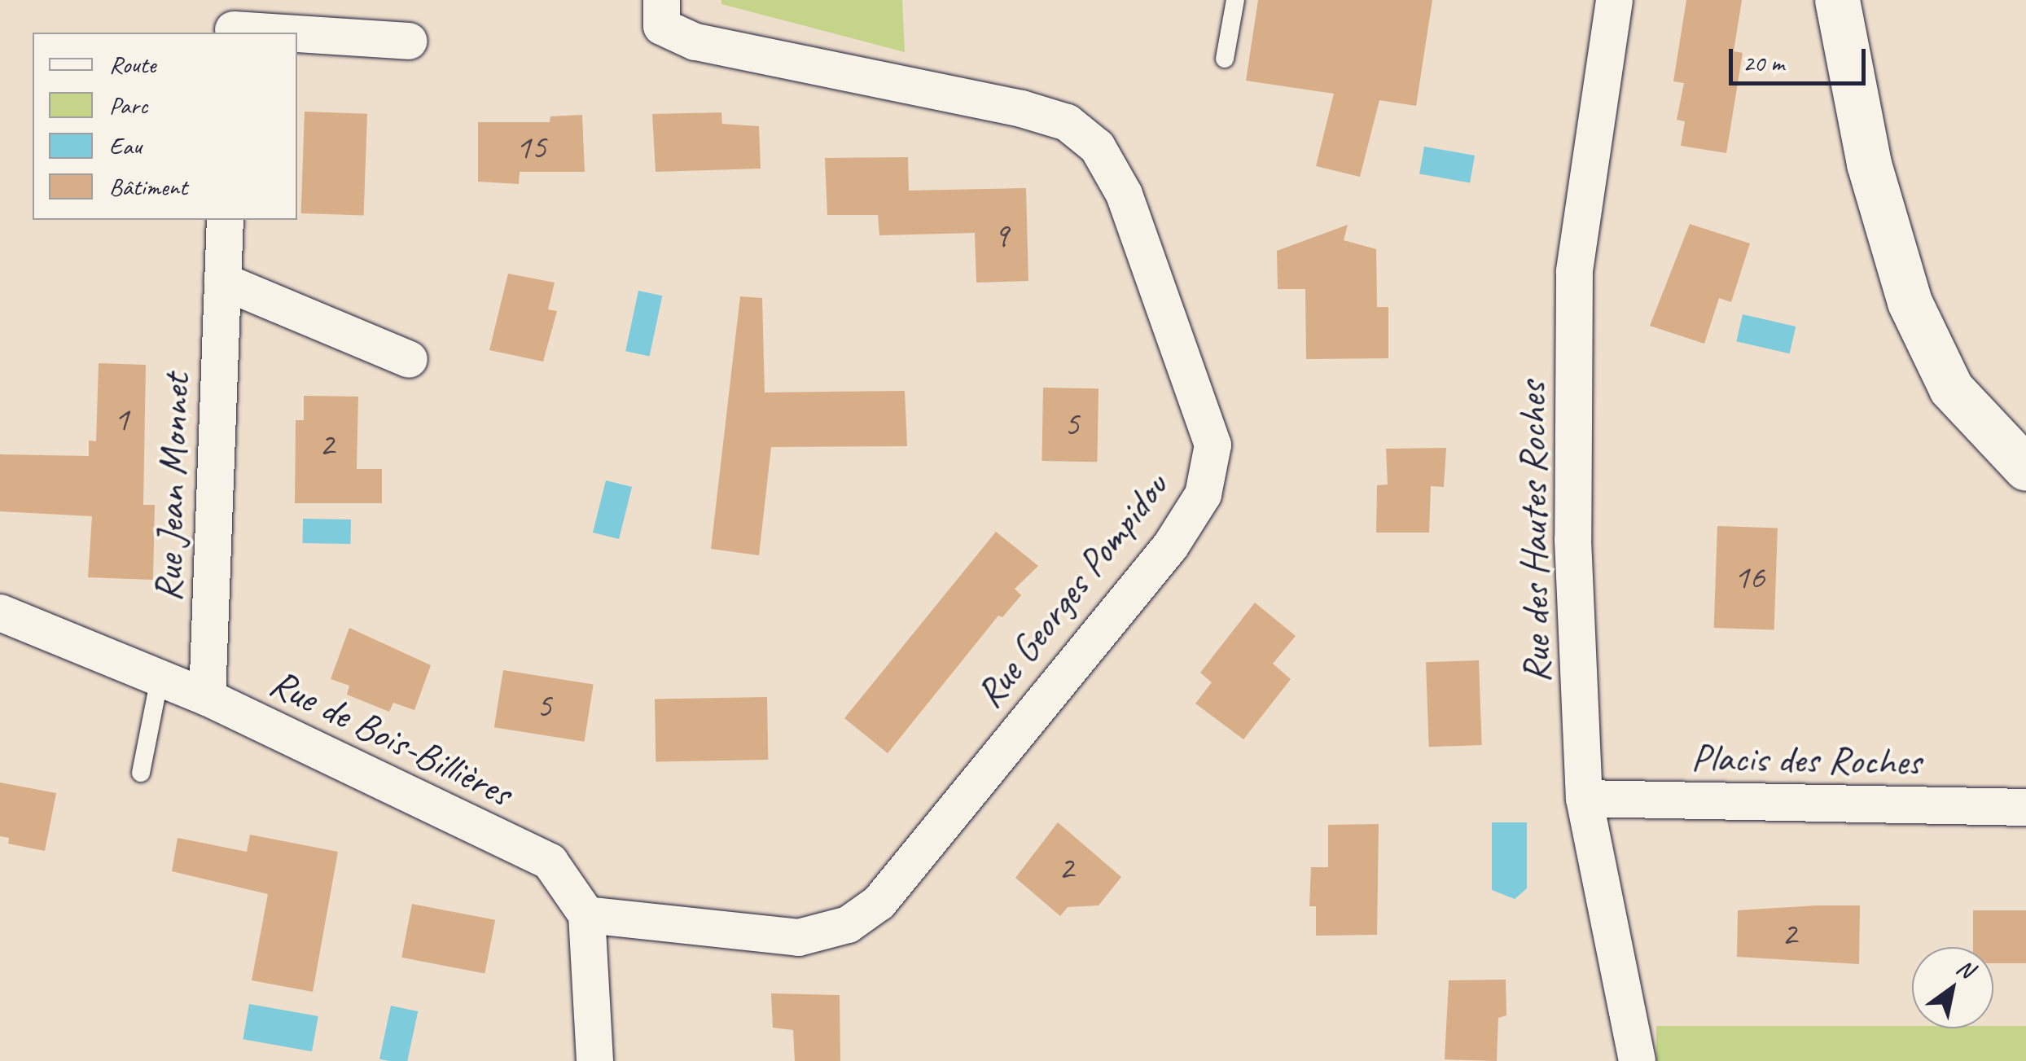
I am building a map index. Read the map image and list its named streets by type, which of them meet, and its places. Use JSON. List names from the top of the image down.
{
  "streets": {
    "street": [
      "Rue Jean Monnet",
      "Rue des Hautes Roches",
      "Rue Georges Pompidou",
      "Rue de Bois-Billières",
      "Placis des Roches"
    ]
  },
  "crossings": [
    ["Rue Jean Monnet", "Rue de Bois-Billières"],
    ["Rue des Hautes Roches", "Placis des Roches"],
    ["Rue Georges Pompidou", "Rue de Bois-Billières"]
  ],
  "house_numbers": [
    "15",
    "9",
    "1",
    "5",
    "2",
    "16",
    "5",
    "2",
    "2"
  ],
  "legend": [
    "Route",
    "Parc",
    "Eau",
    "Bâtiment"
  ],
  "scale_bar": "20 m",
  "north": "top right"
}
